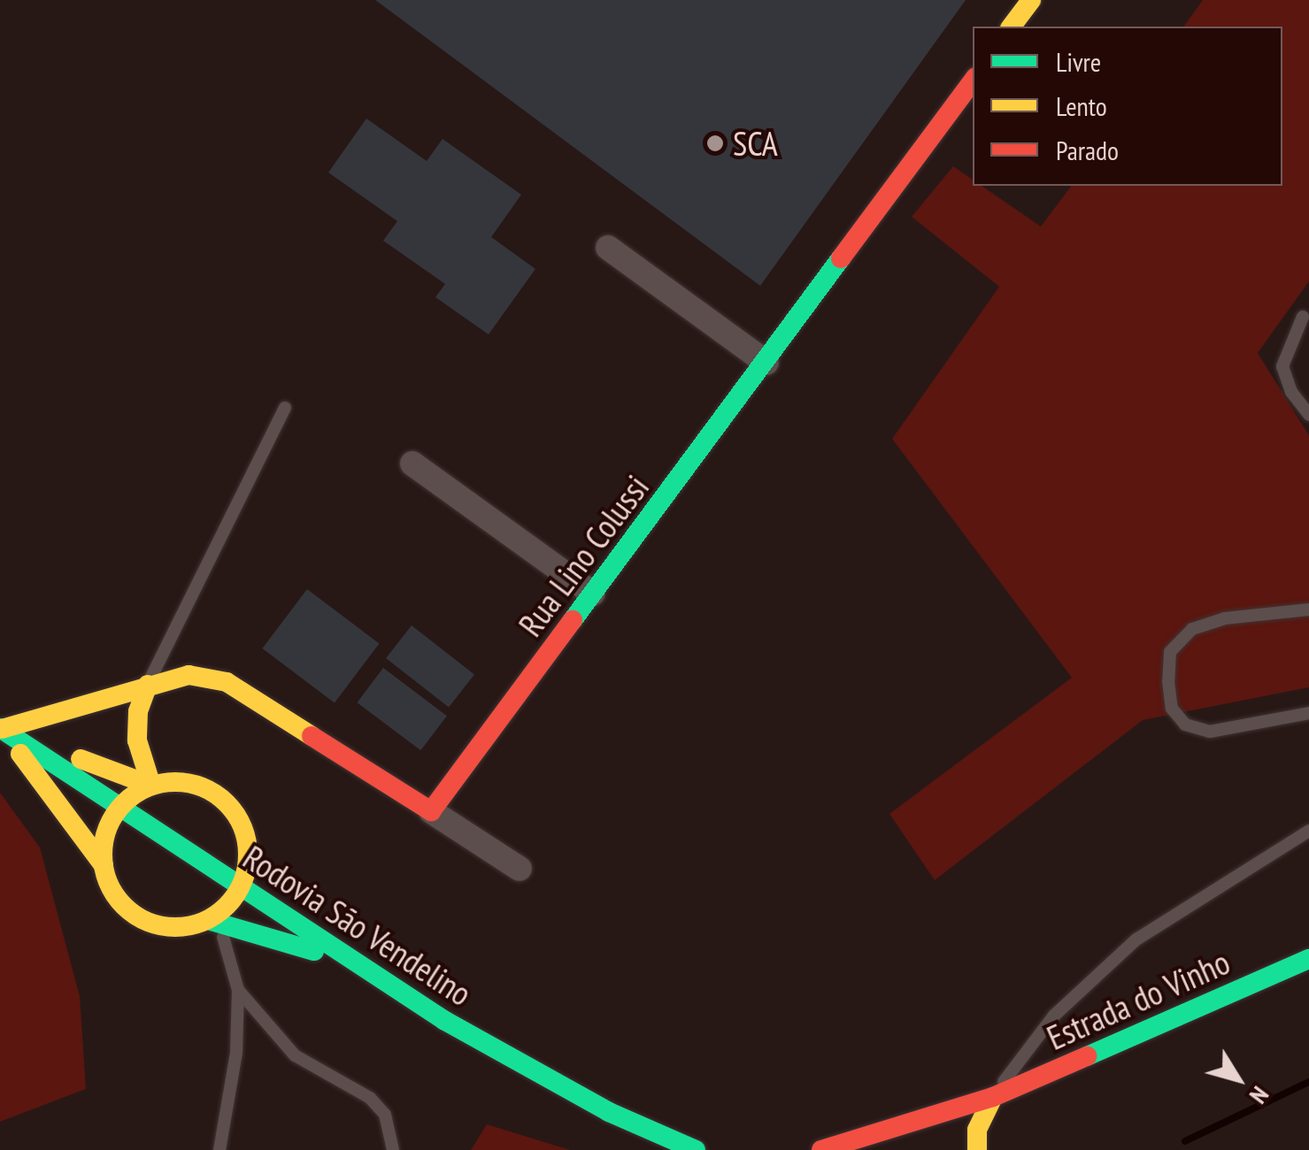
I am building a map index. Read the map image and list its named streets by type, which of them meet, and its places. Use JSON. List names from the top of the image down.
{
  "streets": {
    "main road": ["Rua Lino Colussi", "Rodovia São Vendelino", "Estrada do Vinho"]
  },
  "places": ["SCA"],
  "legend": ["Livre", "Lento", "Parado"],
  "north": "bottom right"
}
